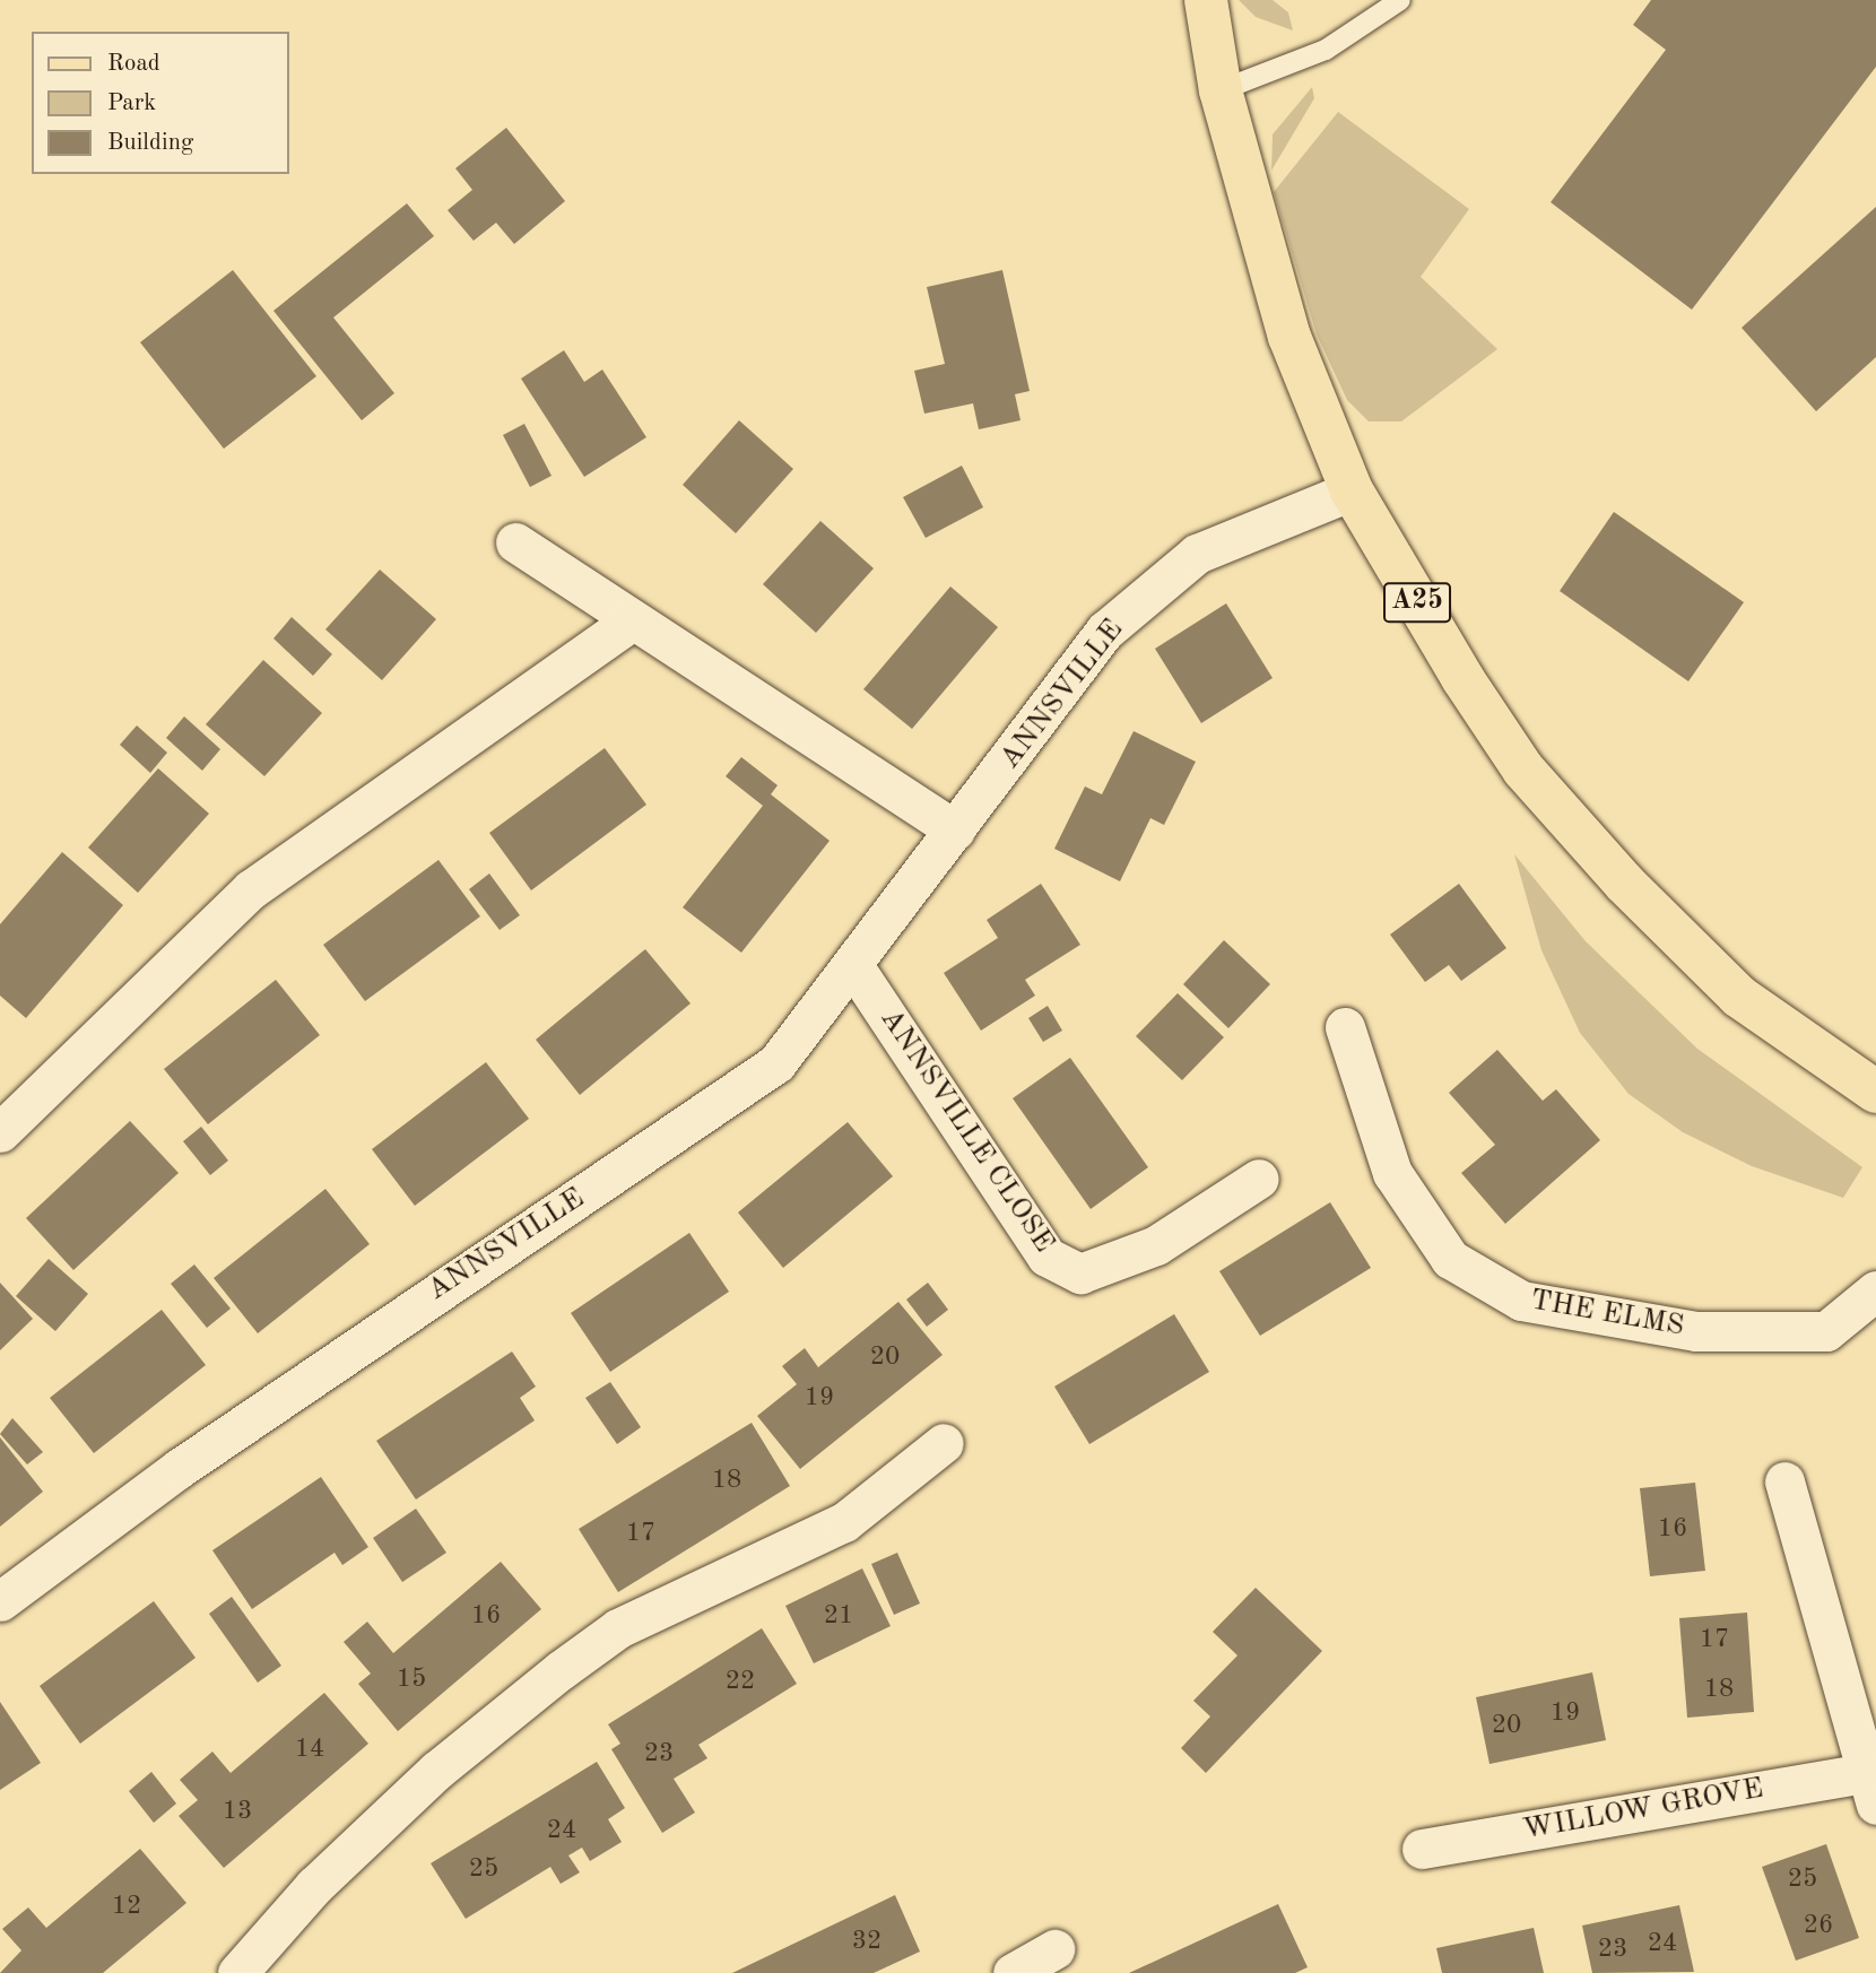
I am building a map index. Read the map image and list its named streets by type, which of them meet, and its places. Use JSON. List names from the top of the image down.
{
  "streets": {
    "main road": ["A25"],
    "street": [
      "ANNSVILLE",
      "ANNSVILLE CLOSE",
      "THE ELMS",
      "WILLOW GROVE"
    ]
  },
  "crossings": [
    ["A25", "ANNSVILLE"],
    ["ANNSVILLE", "ANNSVILLE CLOSE"]
  ],
  "house_numbers": [
    "20",
    "19",
    "18",
    "16",
    "17",
    "16",
    "21",
    "17",
    "15",
    "22",
    "18",
    "19",
    "20",
    "14",
    "23",
    "13",
    "24",
    "25",
    "25",
    "12",
    "26",
    "32",
    "24",
    "23"
  ],
  "legend": ["Road", "Park", "Building"]
}
